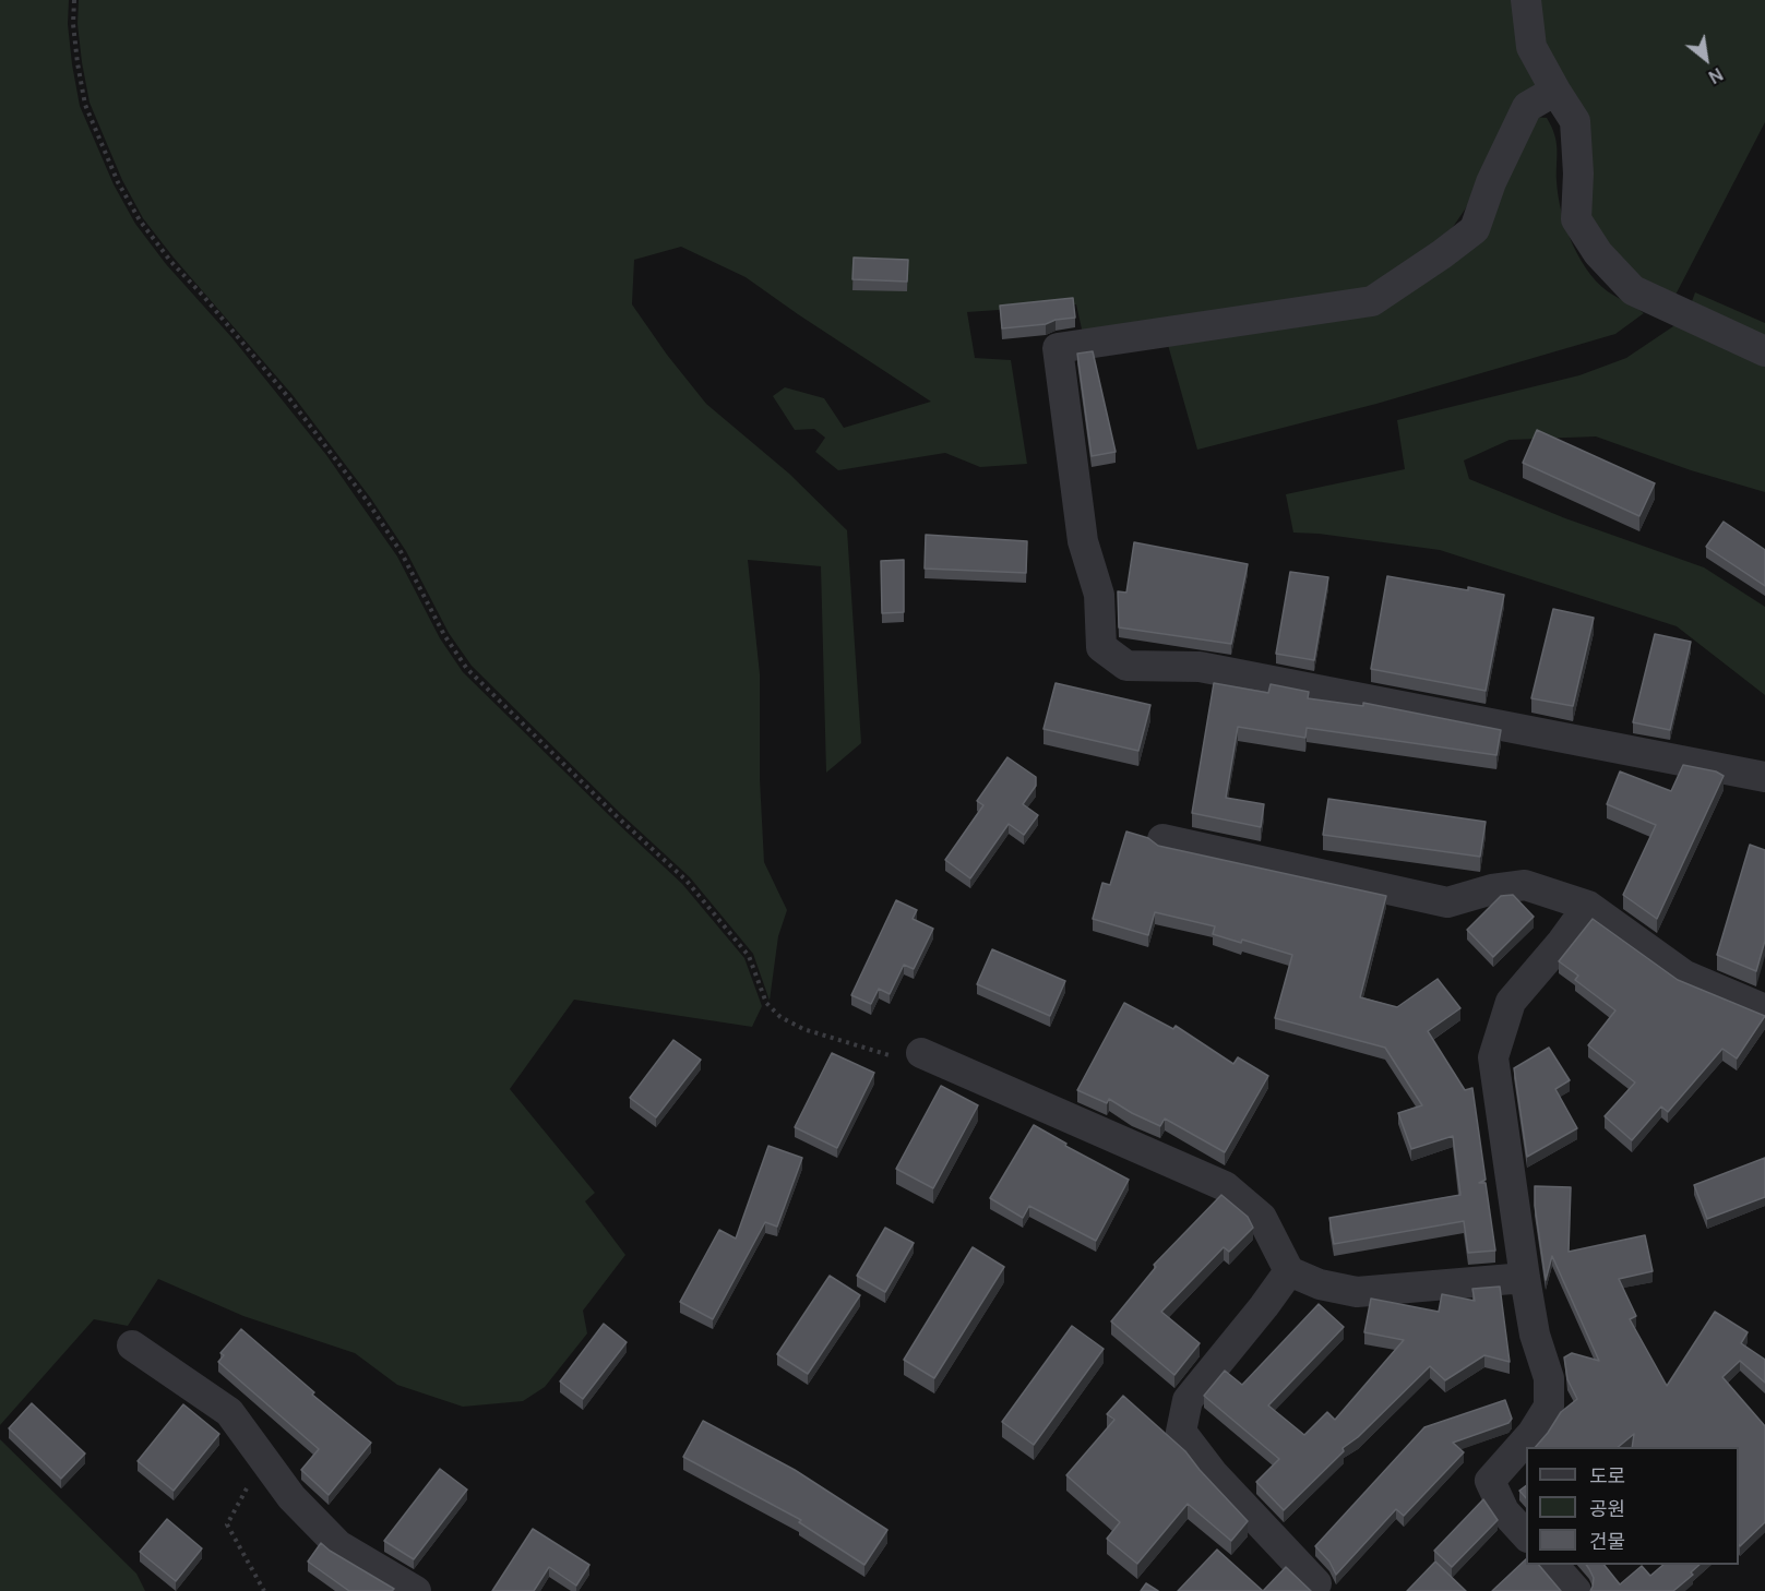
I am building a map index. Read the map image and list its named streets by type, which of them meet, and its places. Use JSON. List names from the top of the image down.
{
  "legend": ["도로", "공원", "건물"],
  "north": "bottom right"
}
